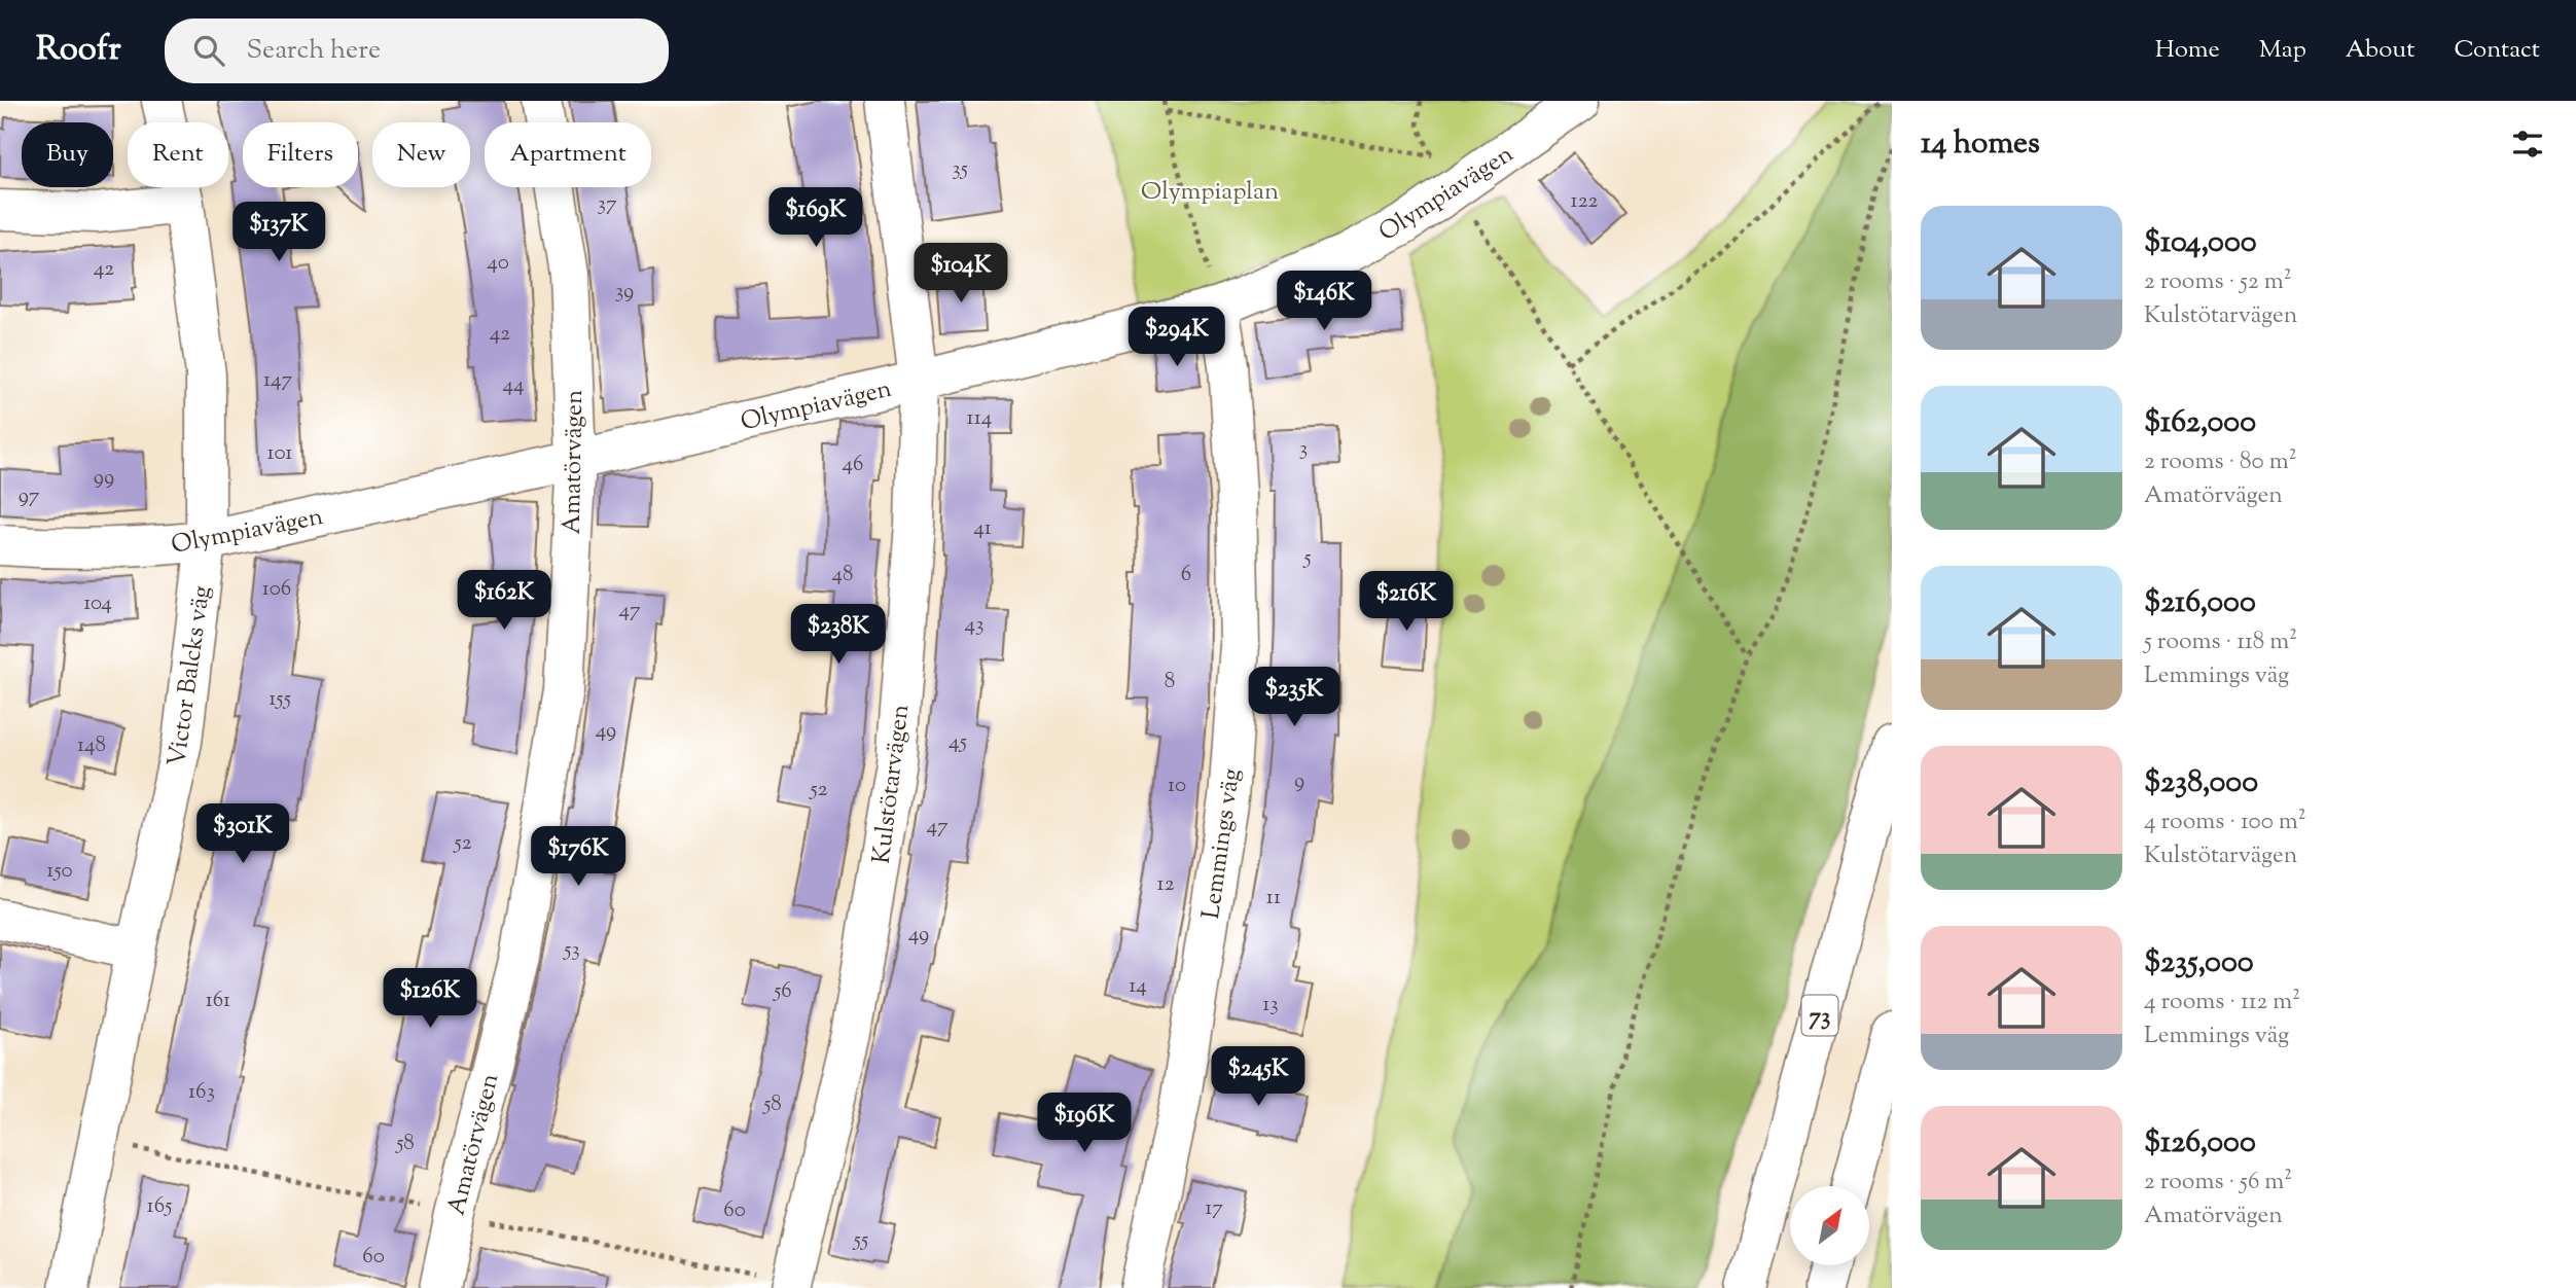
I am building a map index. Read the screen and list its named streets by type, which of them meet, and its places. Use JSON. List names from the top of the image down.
{
  "streets": {
    "main road": [
      "Olympiavägen",
      "Amatörvägen",
      "Victor Balcks väg",
      "Kulstötarvägen",
      "Lemmings väg",
      "73"
    ]
  },
  "crossings": [
    ["Olympiavägen", "Amatörvägen"],
    ["Olympiavägen", "Victor Balcks väg"],
    ["Olympiavägen", "Kulstötarvägen"],
    ["Olympiavägen", "Lemmings väg"]
  ],
  "parks": ["Olympiaplan"],
  "house_numbers": [
    "35",
    "122",
    "37",
    "40",
    "42",
    "39",
    "42",
    "147",
    "44",
    "114",
    "3",
    "101",
    "46",
    "99",
    "97",
    "41",
    "5",
    "48",
    "6",
    "106",
    "104",
    "47",
    "43",
    "8",
    "155",
    "49",
    "45",
    "148",
    "9",
    "10",
    "52",
    "47",
    "52",
    "150",
    "12",
    "11",
    "49",
    "53",
    "14",
    "56",
    "161",
    "13",
    "163",
    "58",
    "58",
    "165",
    "17",
    "60",
    "55",
    "60"
  ],
  "north": "top right",
  "page": {
    "header": "Roofr",
    "search": "Search here",
    "nav": [
      "Home",
      "Map",
      "About",
      "Contact"
    ],
    "heading": "14 homes",
    "chip": [
      "Buy",
      "Rent",
      "Filters",
      "New",
      "Apartment"
    ],
    "price": [
      "$169K",
      "$137K",
      "$104K",
      "$146K",
      "$294K",
      "$162K",
      "$216K",
      "$238K",
      "$235K",
      "$301K",
      "$176K",
      "$126K",
      "$245K",
      "$196K"
    ],
    "list": [
      {
        "name": "$104,000",
        "note": "2 rooms · 52 m² · Kulstötarvägen"
      },
      {
        "name": "$162,000",
        "note": "2 rooms · 80 m² · Amatörvägen"
      },
      {
        "name": "$216,000",
        "note": "5 rooms · 118 m² · Lemmings väg"
      },
      {
        "name": "$238,000",
        "note": "4 rooms · 100 m² · Kulstötarvägen"
      },
      {
        "name": "$235,000",
        "note": "4 rooms · 112 m² · Lemmings väg"
      },
      {
        "name": "$126,000",
        "note": "2 rooms · 56 m² · Amatörvägen"
      }
    ]
  }
}
